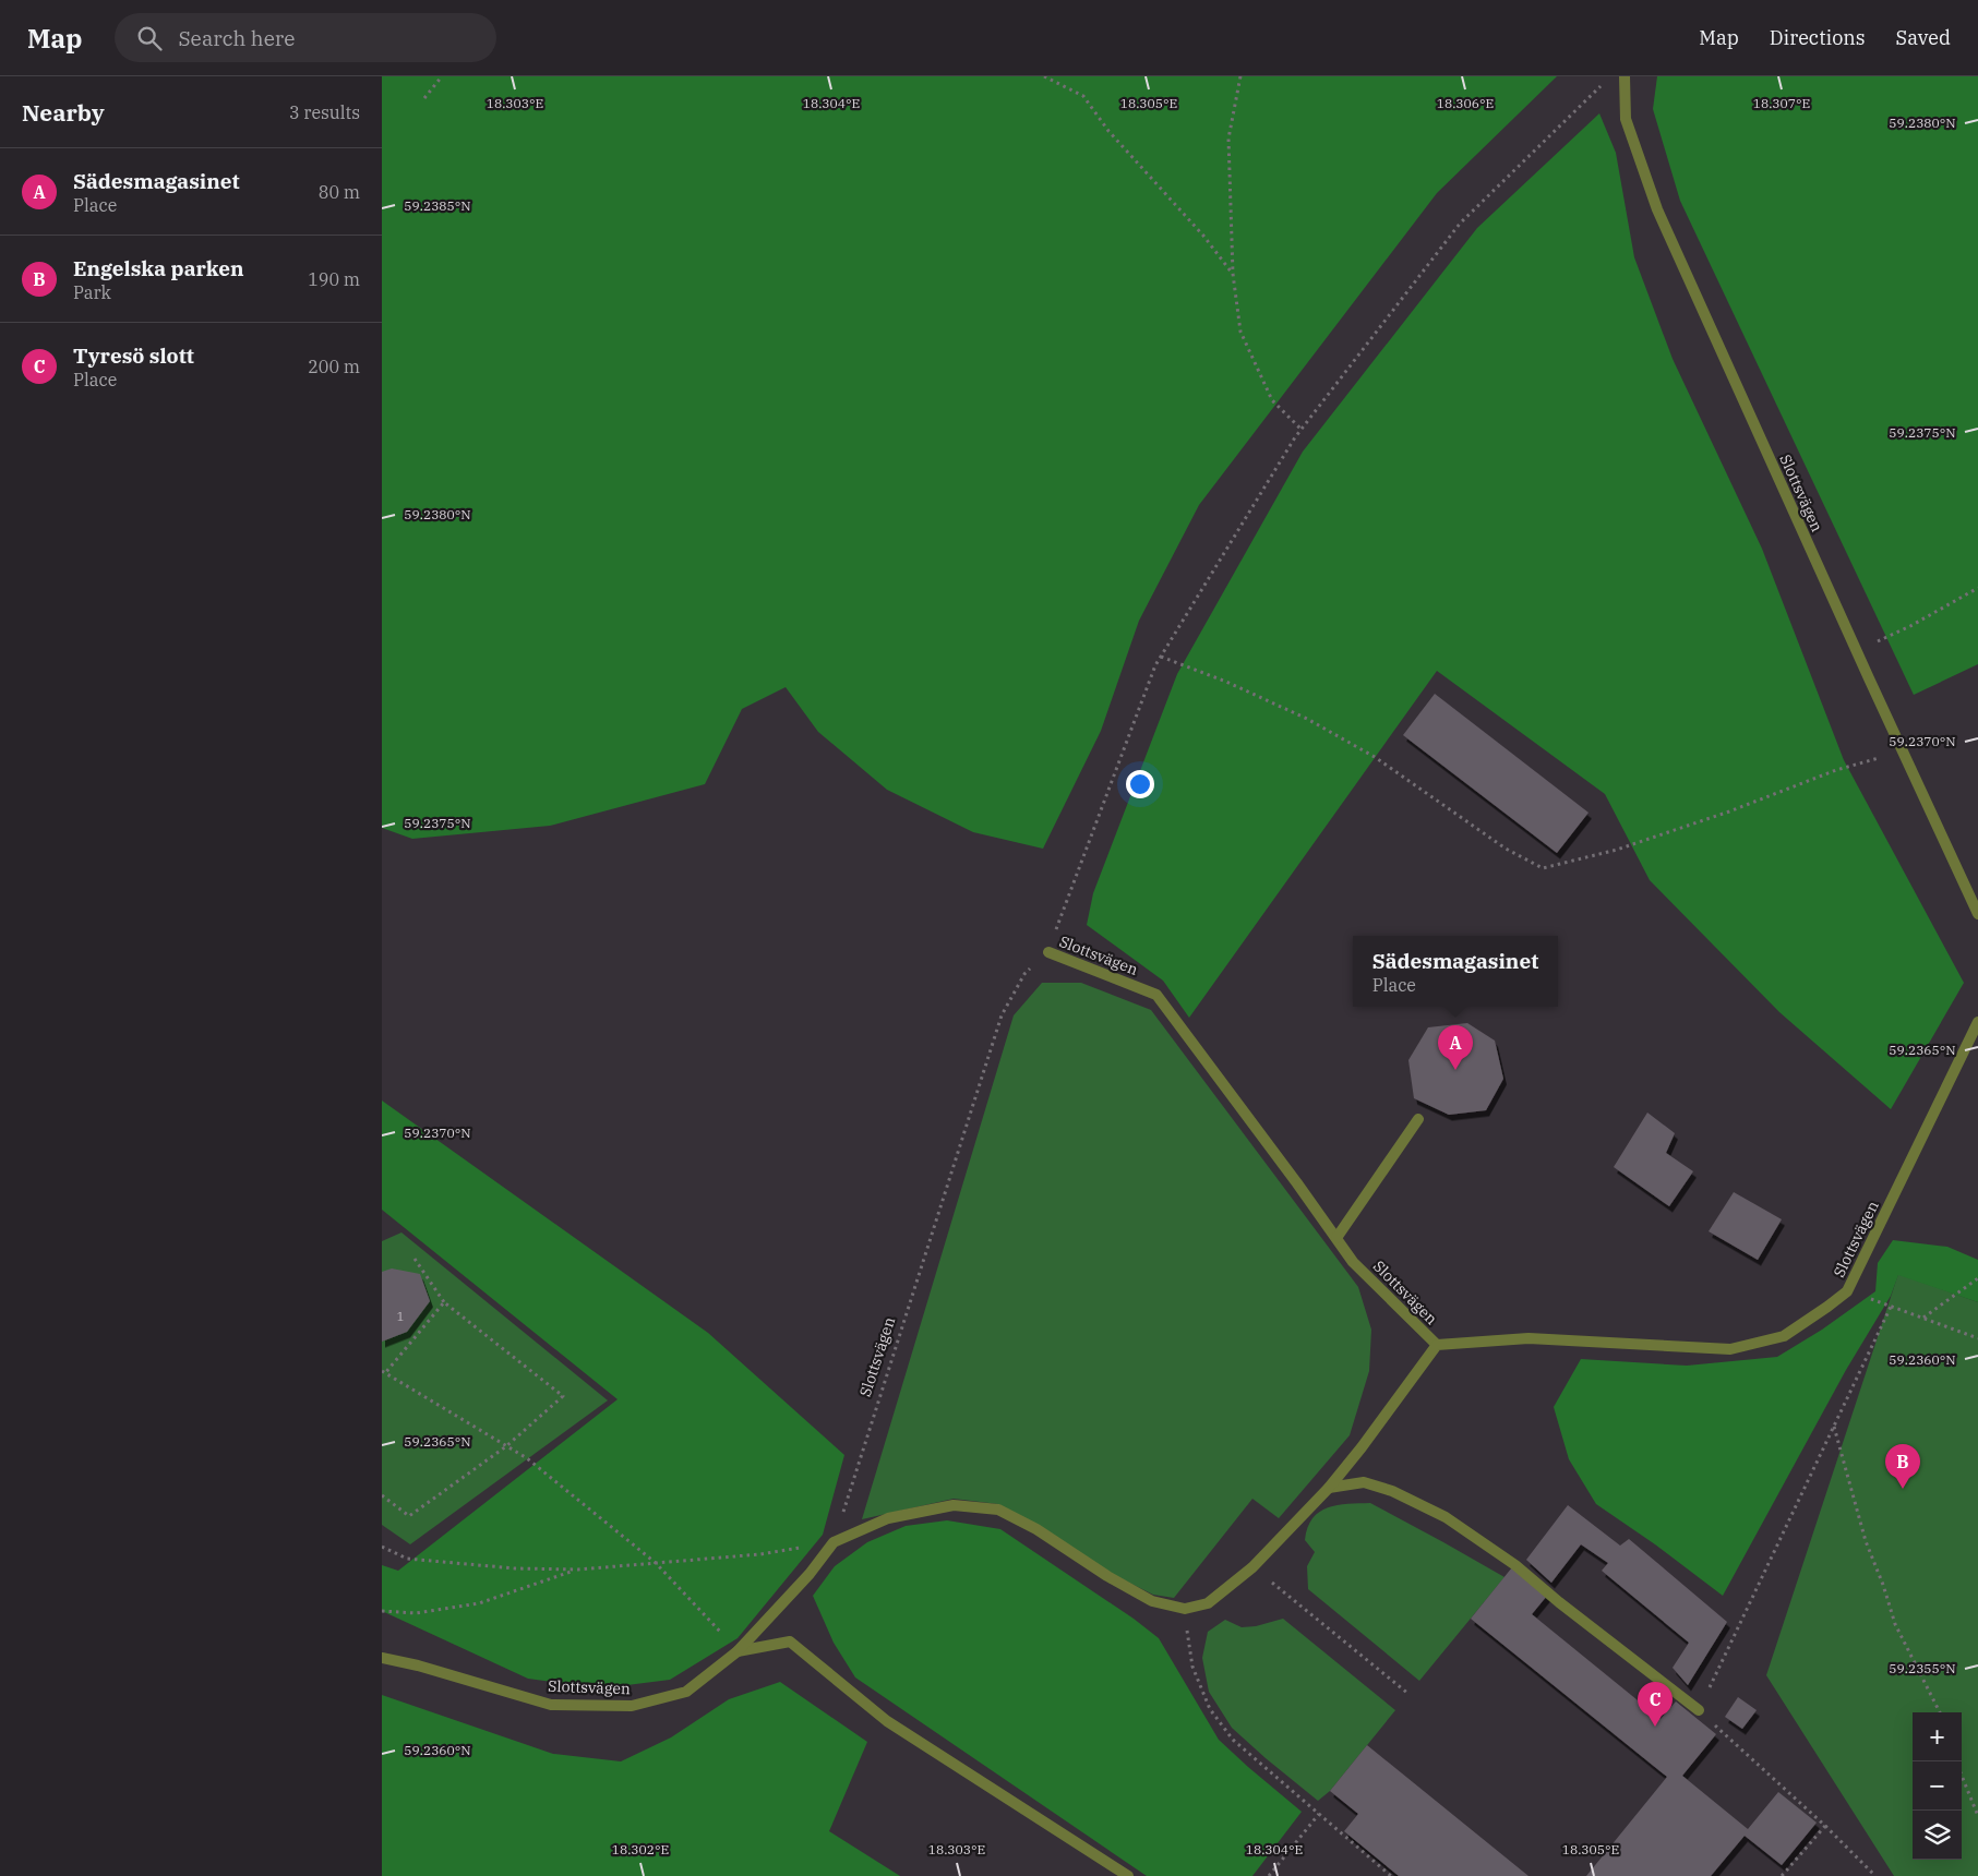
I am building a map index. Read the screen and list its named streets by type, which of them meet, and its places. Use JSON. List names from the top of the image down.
{
  "streets": {
    "street": ["Slottsvägen"]
  },
  "house_numbers": ["1"],
  "page": {
    "header": "Map",
    "search": "Search here",
    "nav": ["Map", "Directions", "Saved"],
    "heading": ["Nearby", "3 results"],
    "list": [
      {
        "mark": "A",
        "name": "Sädesmagasinet",
        "note": "Place",
        "value": "80 m"
      },
      {
        "mark": "B",
        "name": "Engelska parken",
        "note": "Park",
        "value": "190 m"
      },
      {
        "mark": "C",
        "name": "Tyresö slott",
        "note": "Place",
        "value": "200 m"
      }
    ],
    "popup": ["Sädesmagasinet", "Place"],
    "pins": ["A", "B", "C"],
    "map_buttons": ["+", "−"]
  },
  "coordinates": [
    "18.303°E",
    "18.304°E",
    "18.305°E",
    "18.306°E",
    "18.307°E",
    "59.2380°N",
    "59.2385°N",
    "59.2375°N",
    "59.2370°N",
    "59.2365°N",
    "59.2360°N",
    "59.2355°N",
    "18.302°E"
  ]
}
